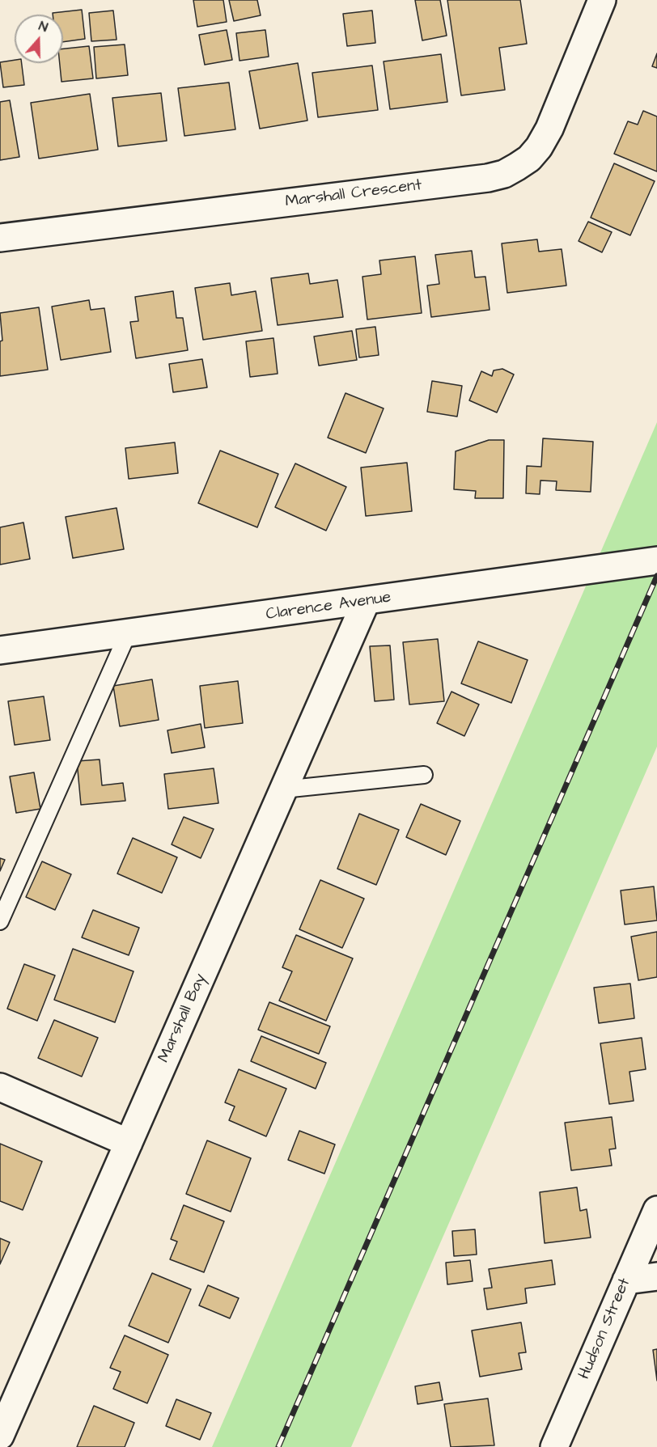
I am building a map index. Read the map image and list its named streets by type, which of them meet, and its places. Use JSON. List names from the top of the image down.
{
  "streets": {
    "street": [
      "Marshall Crescent",
      "Clarence Avenue",
      "Marshall Bay",
      "Hudson Street"
    ]
  },
  "crossings": [
    ["Clarence Avenue", "Marshall Bay"]
  ],
  "north": "top"
}
